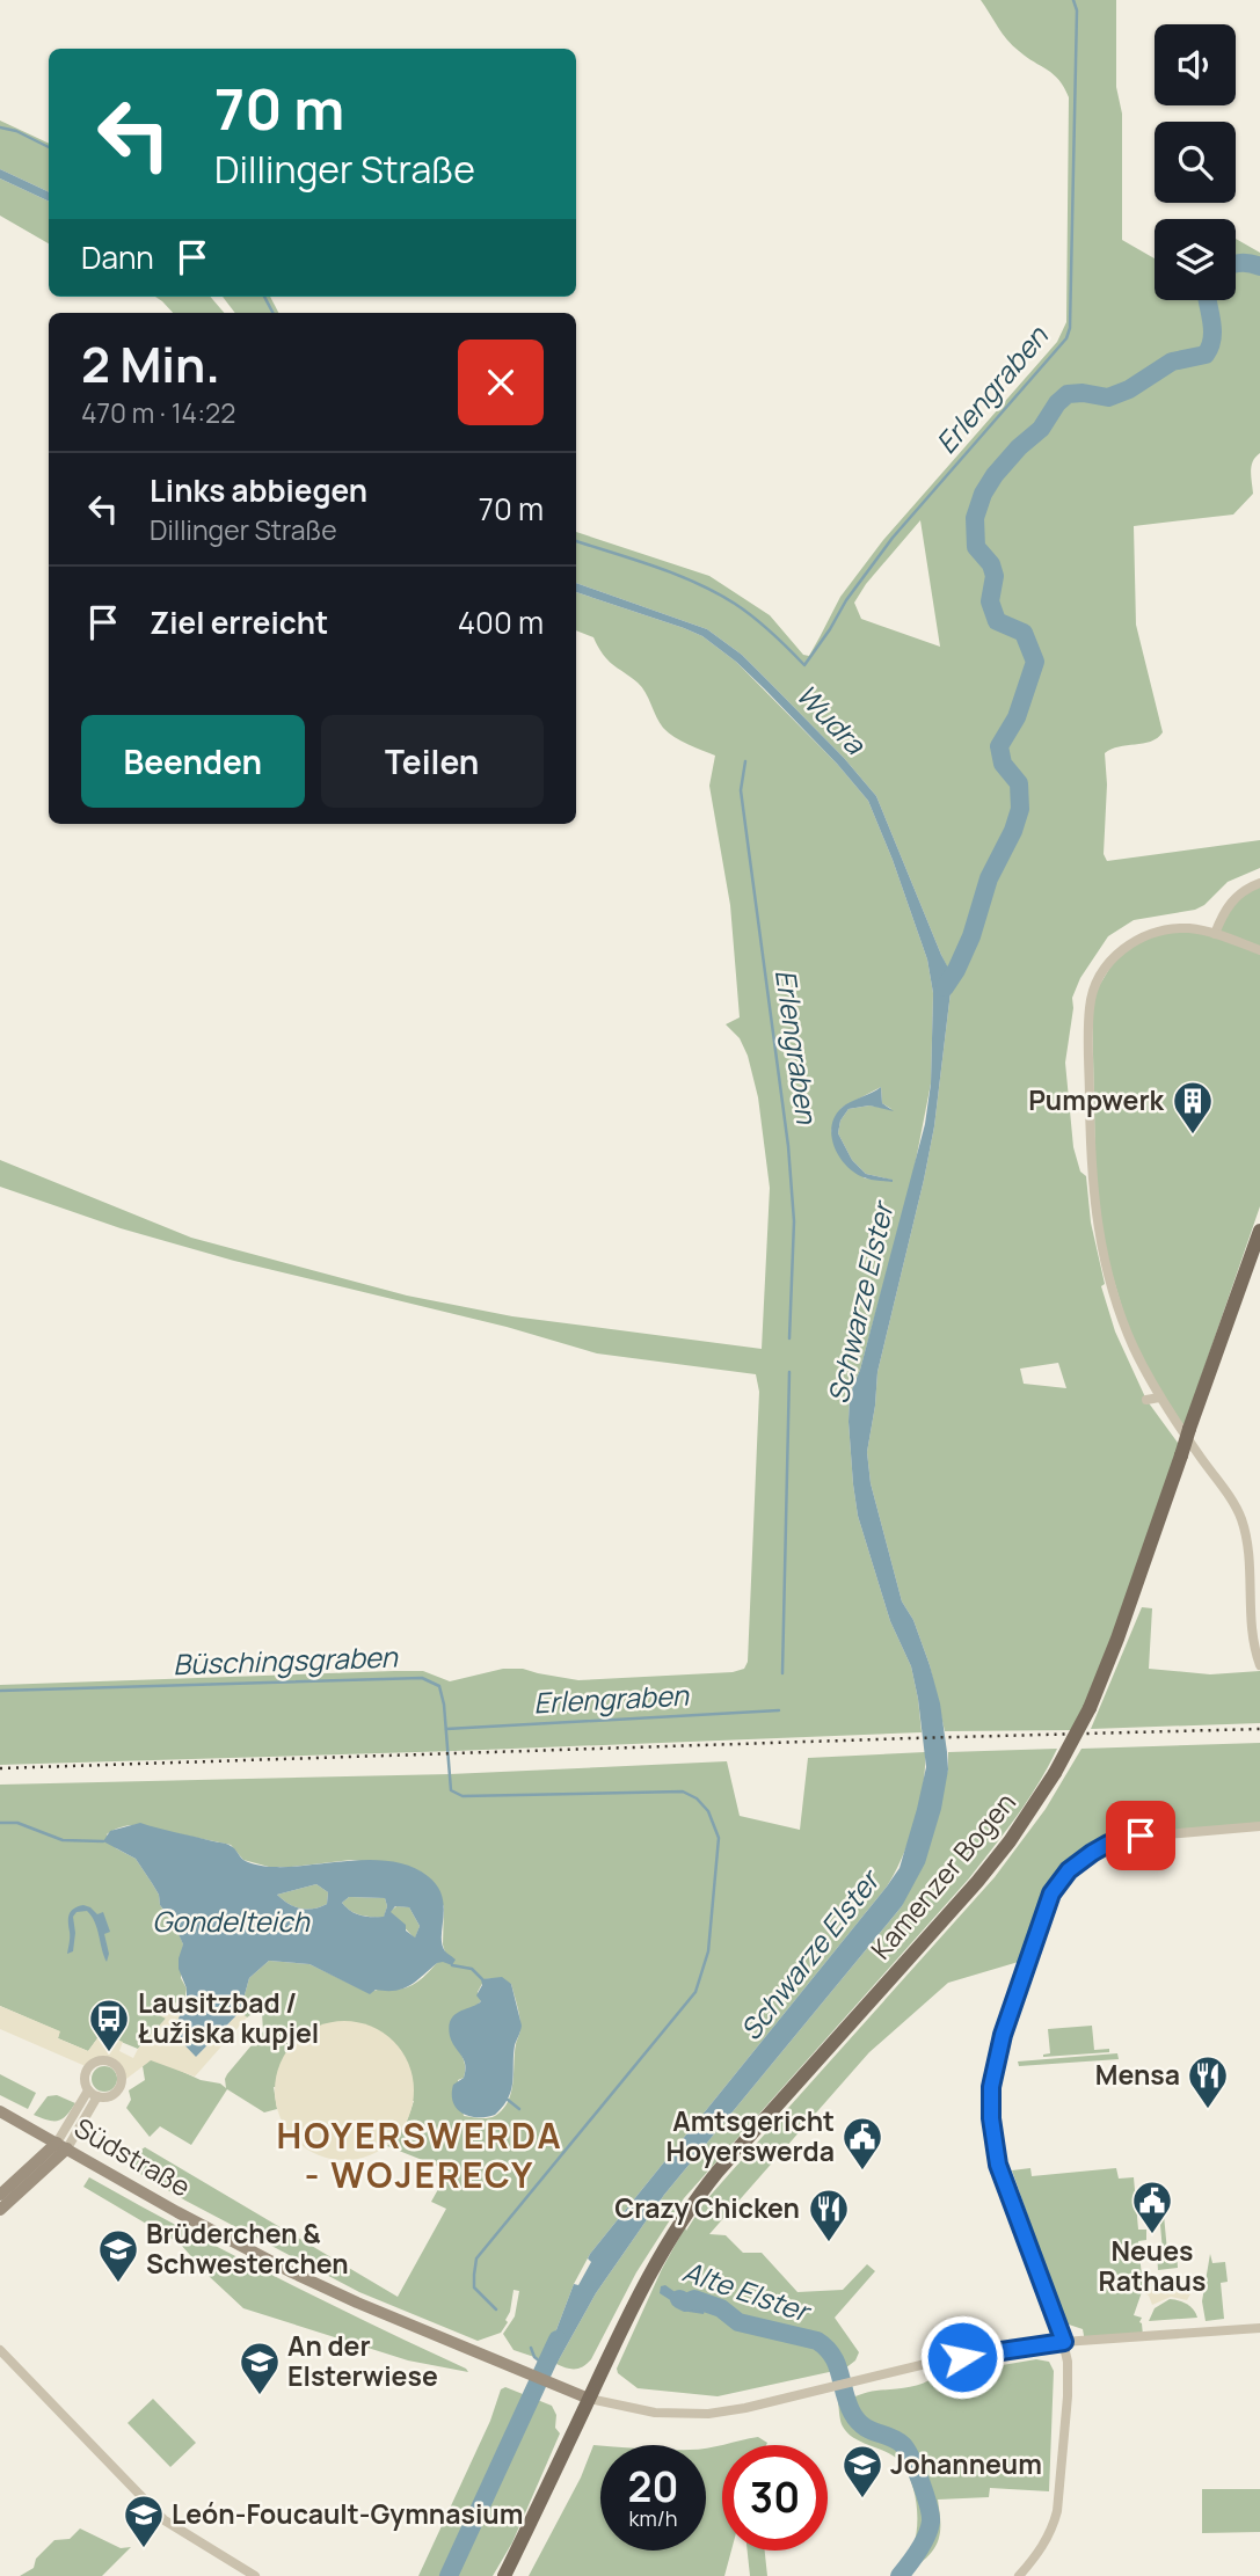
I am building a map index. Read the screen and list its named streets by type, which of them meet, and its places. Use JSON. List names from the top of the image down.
{
  "streets": {
    "main road": ["Kamenzer Bogen", "Südstraße"]
  },
  "crossings": [
    ["Kamenzer Bogen", "Südstraße"]
  ],
  "districts": ["HOYERSWERDA - WOJERECY"],
  "water": [
    "Erlengraben",
    "Wudra",
    "Schwarze Elster",
    "Büschingsgraben",
    "Gondelteich",
    "Alte Elster"
  ],
  "places": {
    "building": ["Pumpwerk"],
    "bus stop": ["Lausitzbad / Łužiska kupjel"],
    "restaurant": ["Mensa", "Crazy Chicken"],
    "public building": ["Amtsgericht Hoyerswerda", "Neues Rathaus"],
    "school or university": [
      "Brüderchen & Schwesterchen",
      "An der Elsterwiese",
      "Johanneum",
      "León-Foucault-Gymnasium"
    ]
  },
  "page": {
    "turn": ["70 m", "Dillinger Straße"],
    "then": "Dann",
    "heading": ["2 Min.", "470 m · 14:22"],
    "list": [
      {
        "name": "Links abbiegen",
        "note": "Dillinger Straße",
        "value": "70 m"
      },
      {
        "name": "Ziel erreicht",
        "value": "400 m"
      }
    ],
    "buttons": ["Beenden", "Teilen"],
    "speed": "20 km/h",
    "limit": "30"
  }
}
